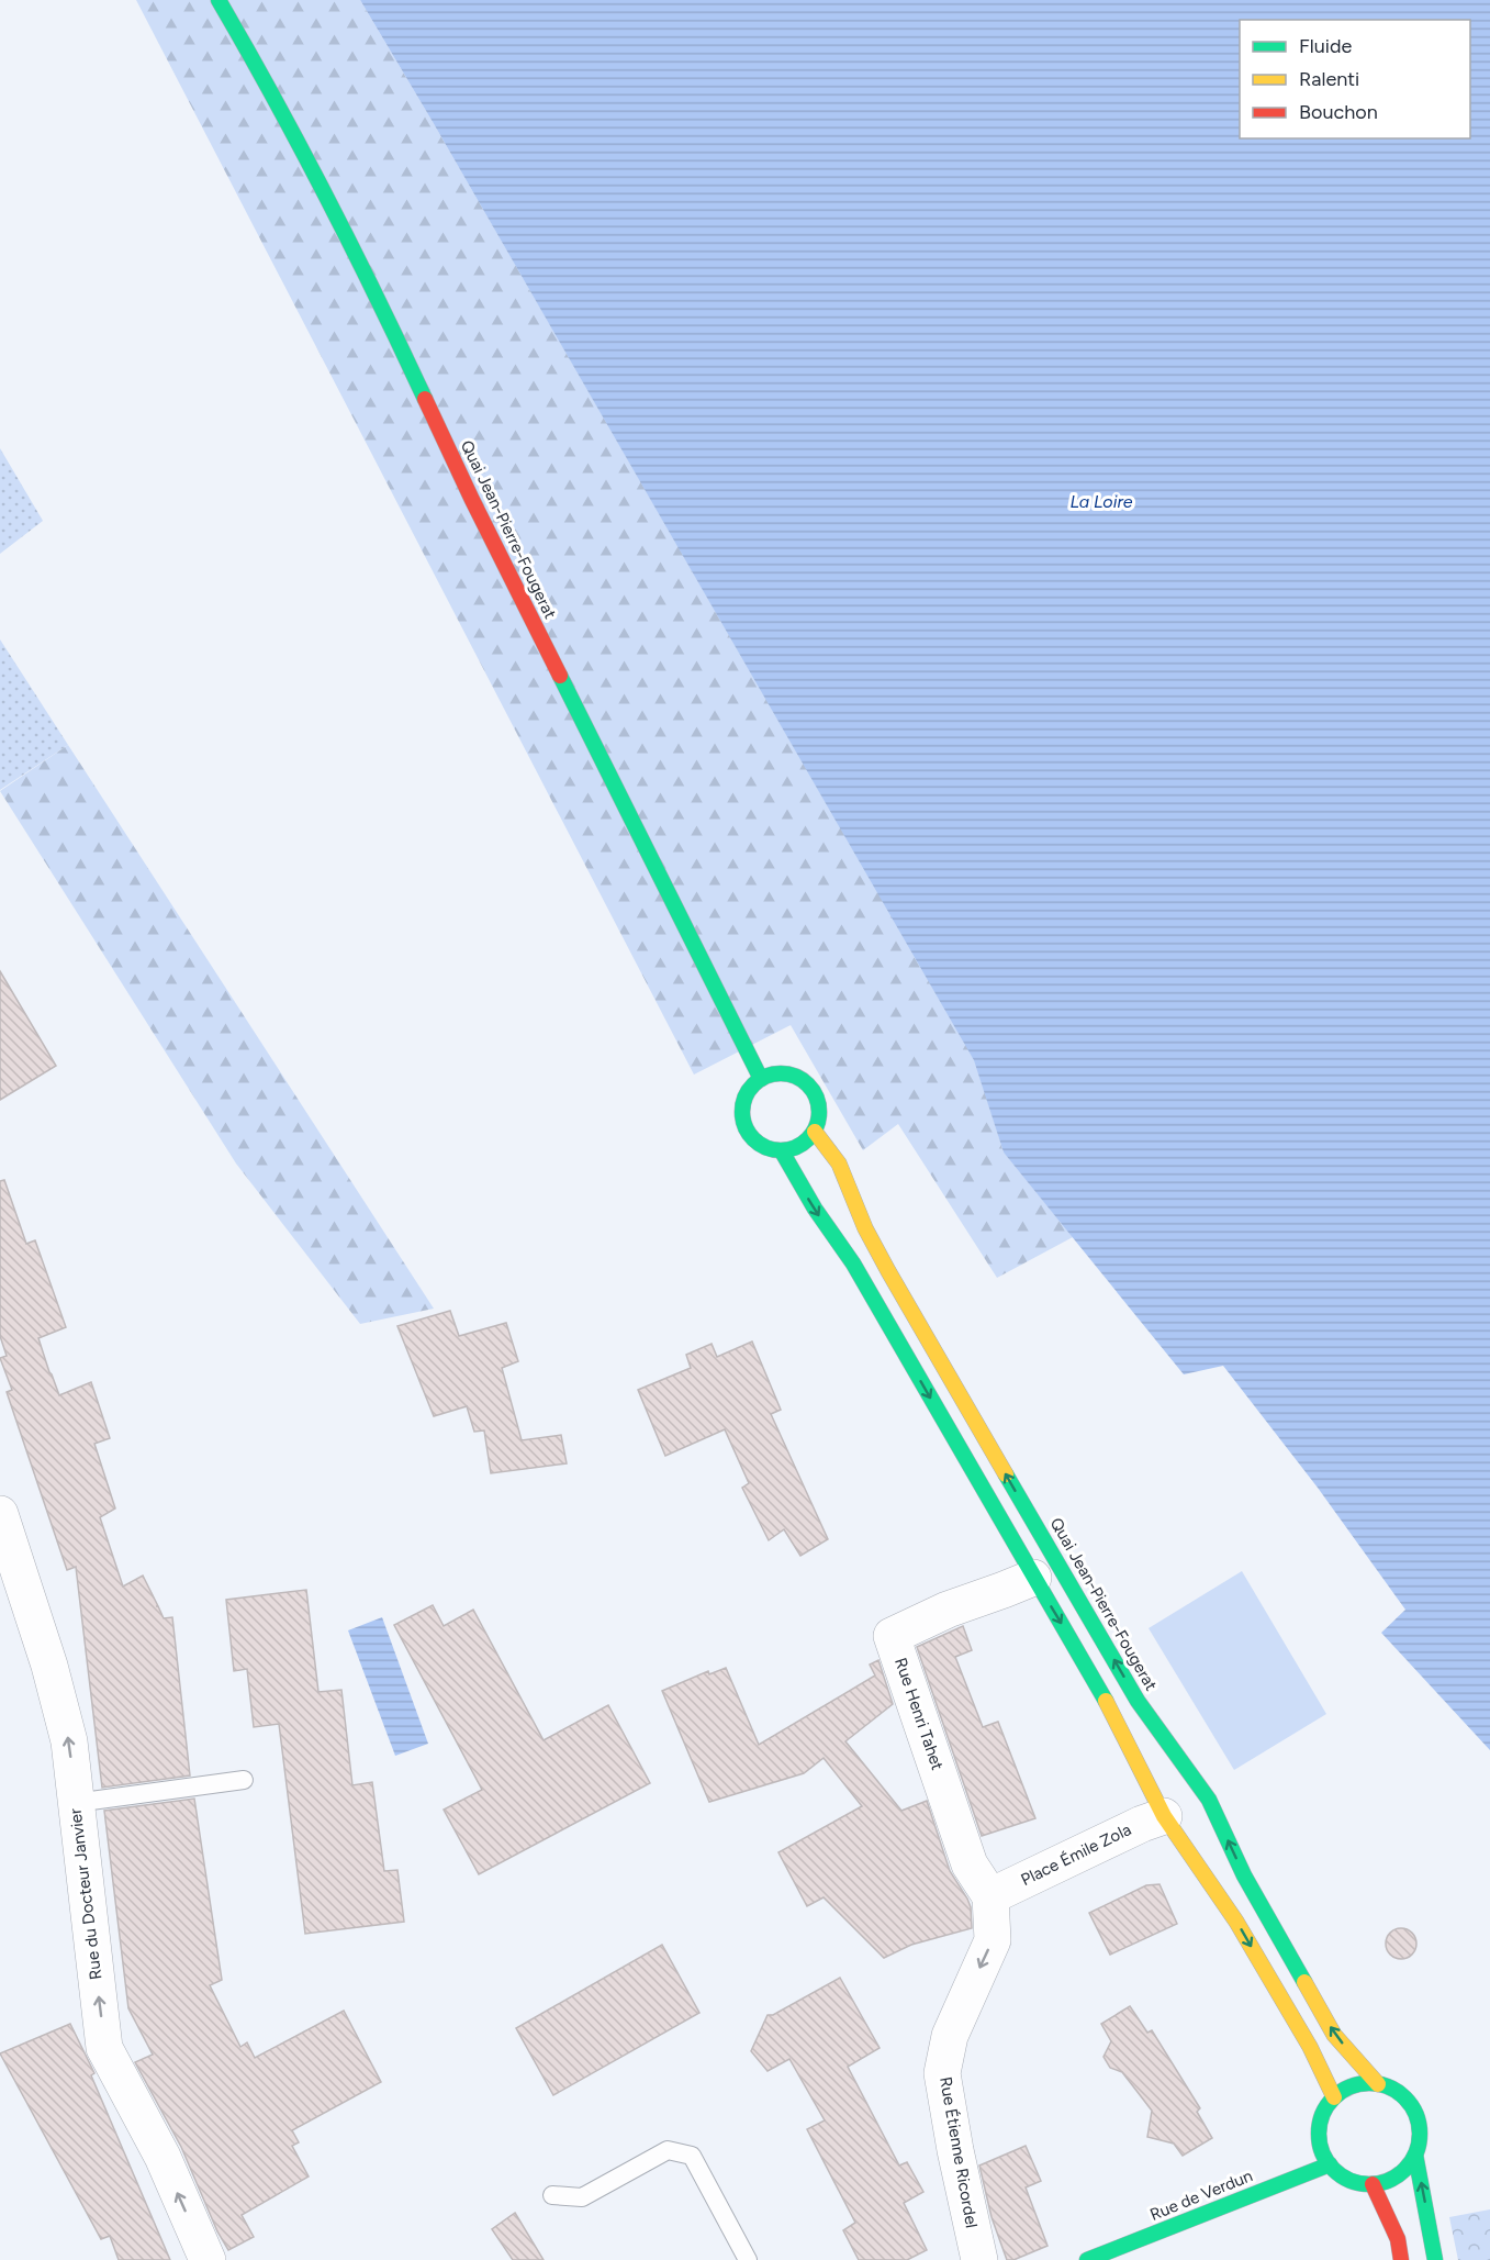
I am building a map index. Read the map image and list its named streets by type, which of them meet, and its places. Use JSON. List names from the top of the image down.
{
  "streets": {
    "main road": ["Quai Jean-Pierre-Fougerat", "Rue de Verdun"],
    "street": [
      "Rue Henri Tahet",
      "Place Émile Zola",
      "Rue du Docteur Janvier",
      "Rue Étienne Ricordel"
    ]
  },
  "crossings": [
    ["Quai Jean-Pierre-Fougerat", "Rue de Verdun"],
    ["Rue Henri Tahet", "Place Émile Zola"],
    ["Rue Henri Tahet", "Rue Étienne Ricordel"],
    ["Place Émile Zola", "Rue Étienne Ricordel"]
  ],
  "one_way": ["Rue du Docteur Janvier", "Rue Étienne Ricordel"],
  "water": ["La Loire"],
  "legend": ["Fluide", "Ralenti", "Bouchon"]
}
